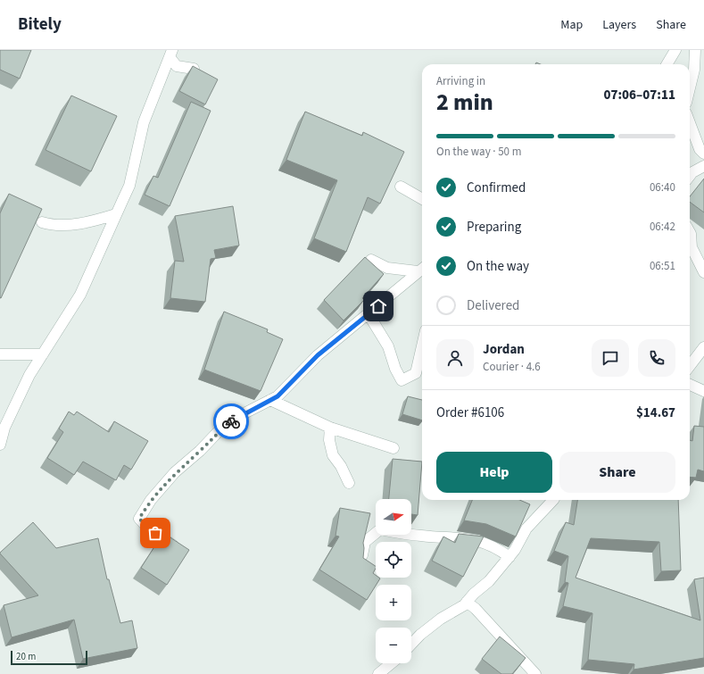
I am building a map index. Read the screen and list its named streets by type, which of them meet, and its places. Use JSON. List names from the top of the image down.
{
  "scale_bar": "20 m",
  "north": "right",
  "page": {
    "header": "Bitely",
    "nav": ["Map", "Layers", "Share"],
    "heading": ["2 min", "Arriving in", "07:06–07:11"],
    "panel": [
      "Jordan",
      "Courier · 4.6",
      "Order #6106",
      "$14.67"
    ],
    "bar": "On the way · 50 m",
    "list": [
      ["Confirmed", "06:40"],
      ["Preparing", "06:42"],
      ["On the way", "06:51"],
      "Delivered"
    ],
    "buttons": ["Help", "Share"],
    "map_buttons": ["+", "−"],
    "scale": "20 m"
  }
}
